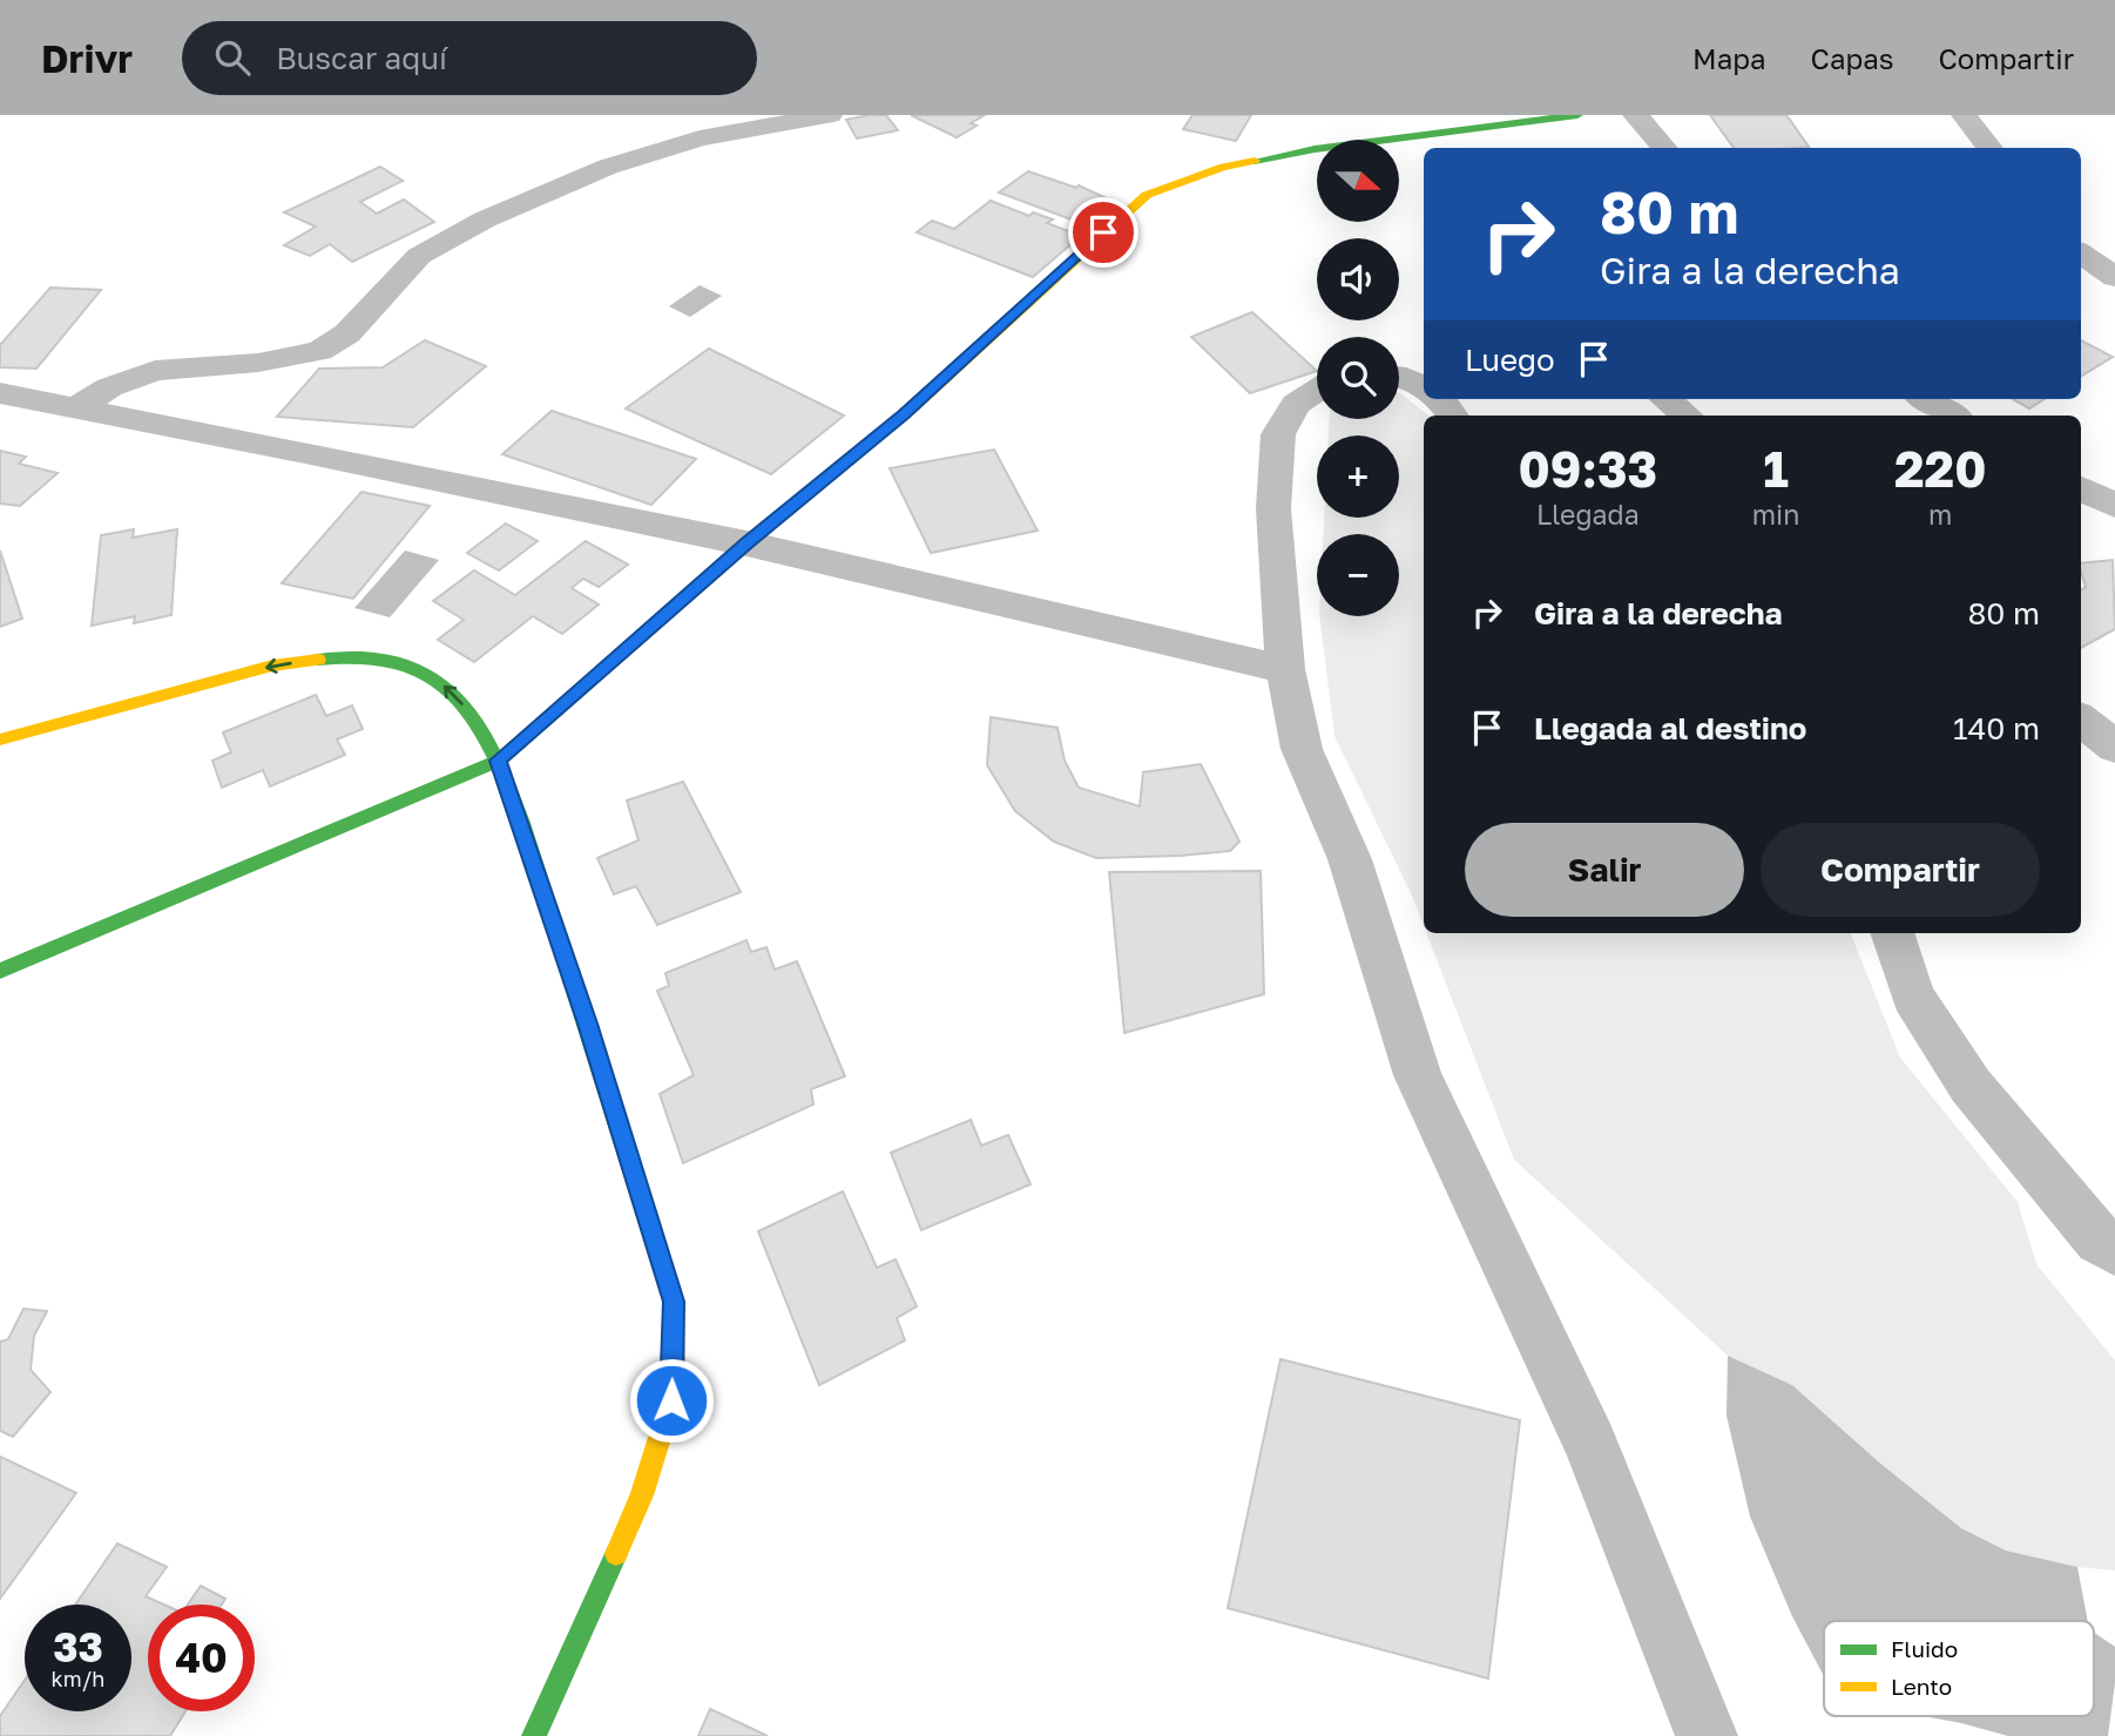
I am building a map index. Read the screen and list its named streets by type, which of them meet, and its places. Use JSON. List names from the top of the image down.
{
  "legend": ["Fluido", "Lento"],
  "north": "right",
  "page": {
    "header": "Drivr",
    "search": "Buscar aquí",
    "nav": ["Mapa", "Capas", "Compartir"],
    "map_buttons": ["+", "−"],
    "turn": ["80 m", "Gira a la derecha"],
    "then": "Luego",
    "eta": [
      "09:33",
      "Llegada",
      "1",
      "min",
      "220",
      "m"
    ],
    "list": [
      {
        "name": "Gira a la derecha",
        "value": "80 m"
      },
      {
        "name": "Llegada al destino",
        "value": "140 m"
      }
    ],
    "buttons": ["Salir", "Compartir"],
    "speed": "33 km/h",
    "limit": "40"
  }
}
